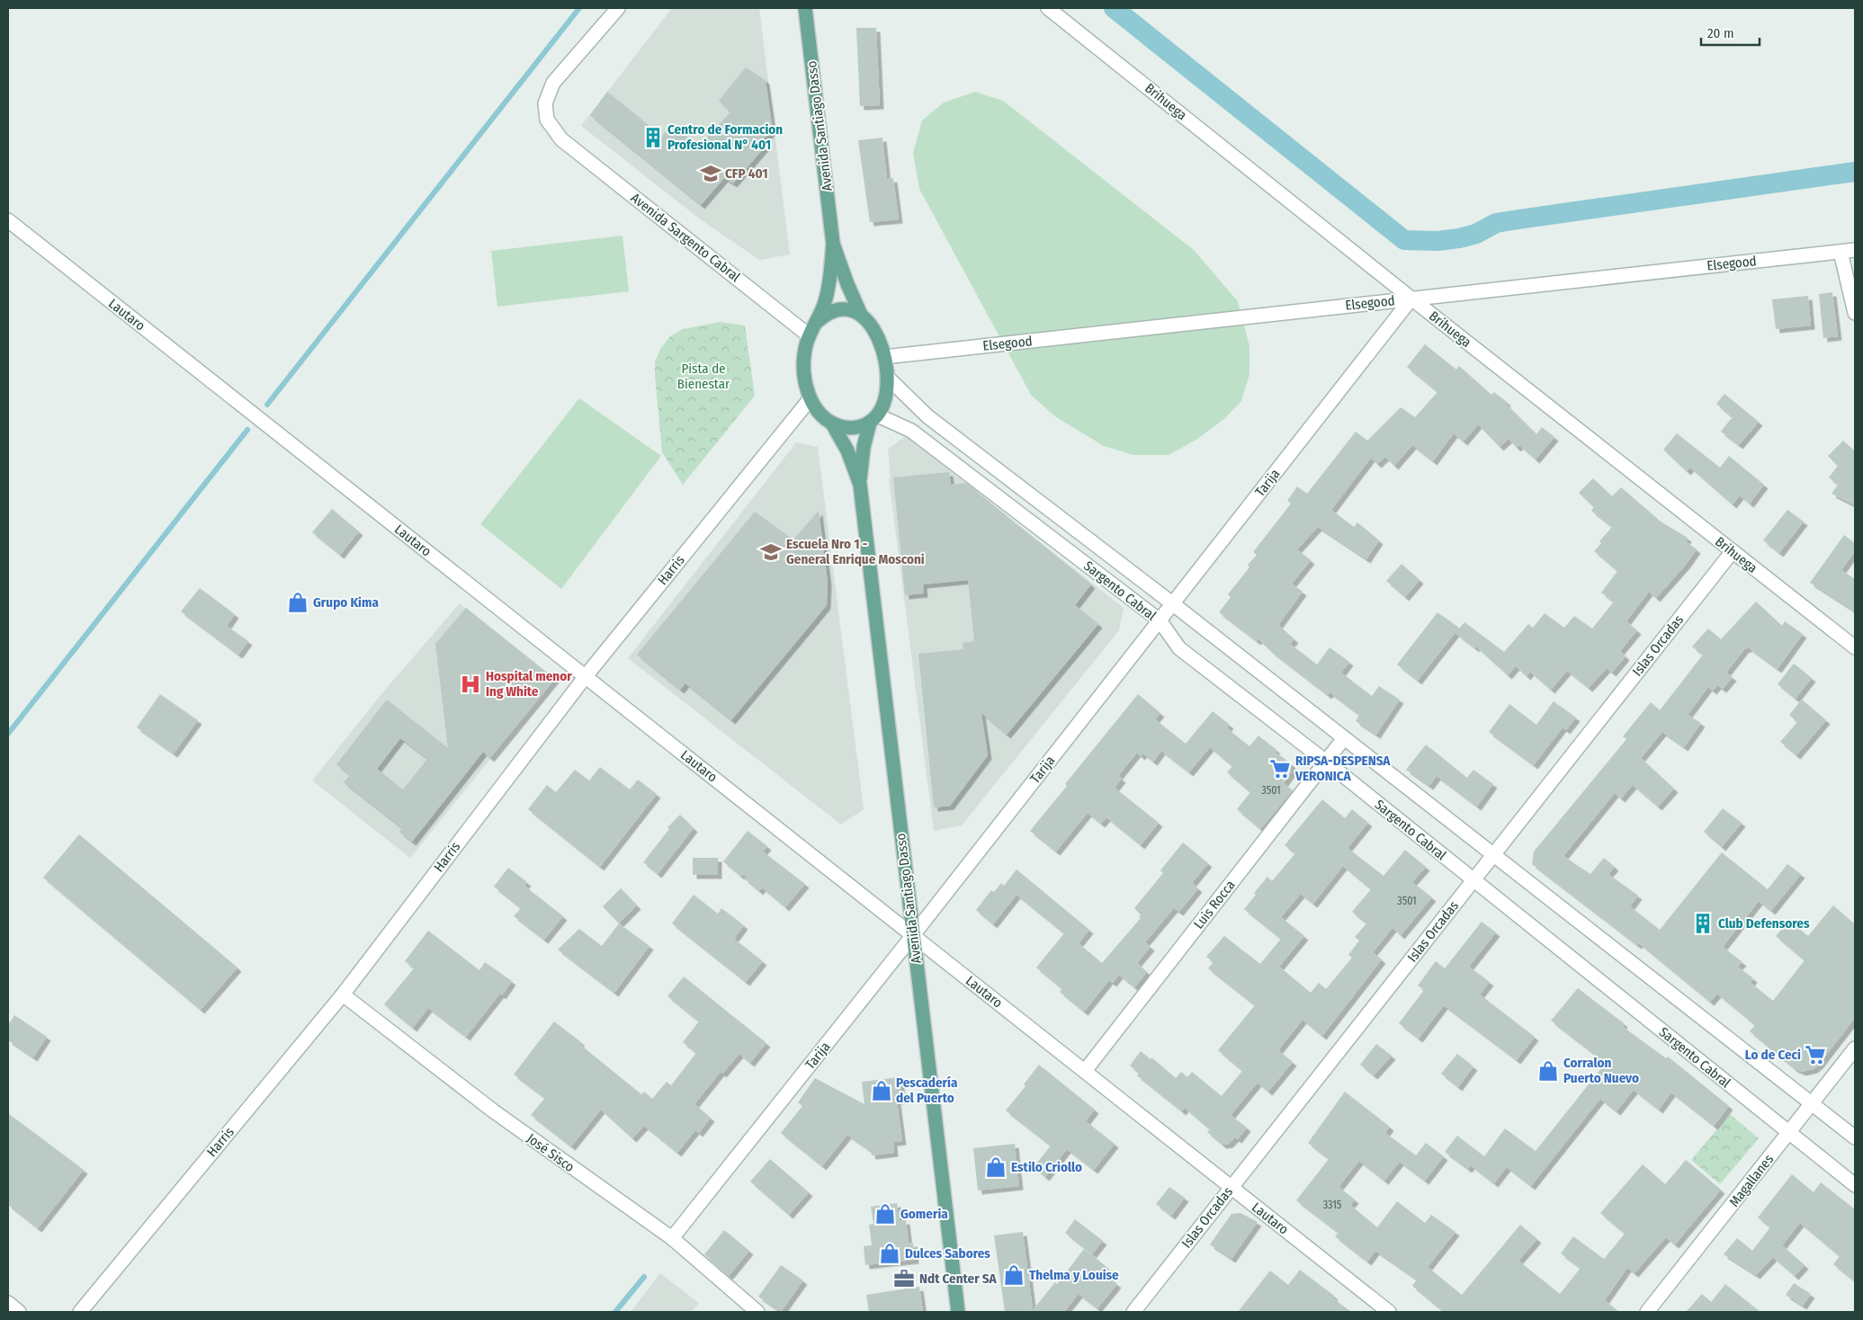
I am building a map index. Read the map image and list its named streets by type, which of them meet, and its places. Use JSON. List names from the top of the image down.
{
  "streets": {
    "main road": ["Avenida Santiago Dasso"],
    "street": [
      "Brihuega",
      "Avenida Sargento Cabral",
      "Elsegood",
      "Lautaro",
      "Tarija",
      "Harris",
      "Sargento Cabral",
      "Islas Orcadas",
      "Luis Rocca",
      "José Sisco",
      "Magallanes"
    ]
  },
  "crossings": [
    ["Brihuega", "Elsegood"],
    ["Brihuega", "Tarija"],
    ["Brihuega", "Islas Orcadas"],
    ["Avenida Santiago Dasso", "Avenida Sargento Cabral"],
    ["Avenida Santiago Dasso", "Elsegood"],
    ["Avenida Santiago Dasso", "Lautaro"],
    ["Avenida Santiago Dasso", "Tarija"],
    ["Avenida Santiago Dasso", "Harris"],
    ["Avenida Santiago Dasso", "Sargento Cabral"],
    ["Avenida Sargento Cabral", "Elsegood"],
    ["Avenida Sargento Cabral", "Harris"],
    ["Avenida Sargento Cabral", "Sargento Cabral"],
    ["Elsegood", "Tarija"],
    ["Elsegood", "Harris"],
    ["Elsegood", "Sargento Cabral"],
    ["Lautaro", "Tarija"],
    ["Lautaro", "Harris"],
    ["Lautaro", "Islas Orcadas"],
    ["Lautaro", "Luis Rocca"],
    ["Tarija", "Sargento Cabral"],
    ["Tarija", "José Sisco"],
    ["Harris", "Sargento Cabral"],
    ["Harris", "José Sisco"],
    ["Sargento Cabral", "Islas Orcadas"],
    ["Sargento Cabral", "Luis Rocca"],
    ["Sargento Cabral", "Magallanes"]
  ],
  "parks": ["Pista de Bienestar"],
  "places": {
    "building": ["Centro de Formacion Profesional N° 401", "Club Defensores"],
    "school or university": ["CFP 401", "Escuela Nro 1 - General Enrique Mosconi"],
    "shop": [
      "Grupo Kima",
      "Corralon Puerto Nuevo",
      "Pescadería del Puerto",
      "Estilo Criollo",
      "Gomeria",
      "Dulces Sabores",
      "Thelma y Louise"
    ],
    "hospital": ["Hospital menor Ing White"],
    "supermarket": ["RIPSA-DESPENSA VERONICA", "Lo de Ceci"],
    "office": ["Ndt Center SA"]
  },
  "house_numbers": ["3501", "3501", "3315"],
  "scale_bar": "20 m"
}
